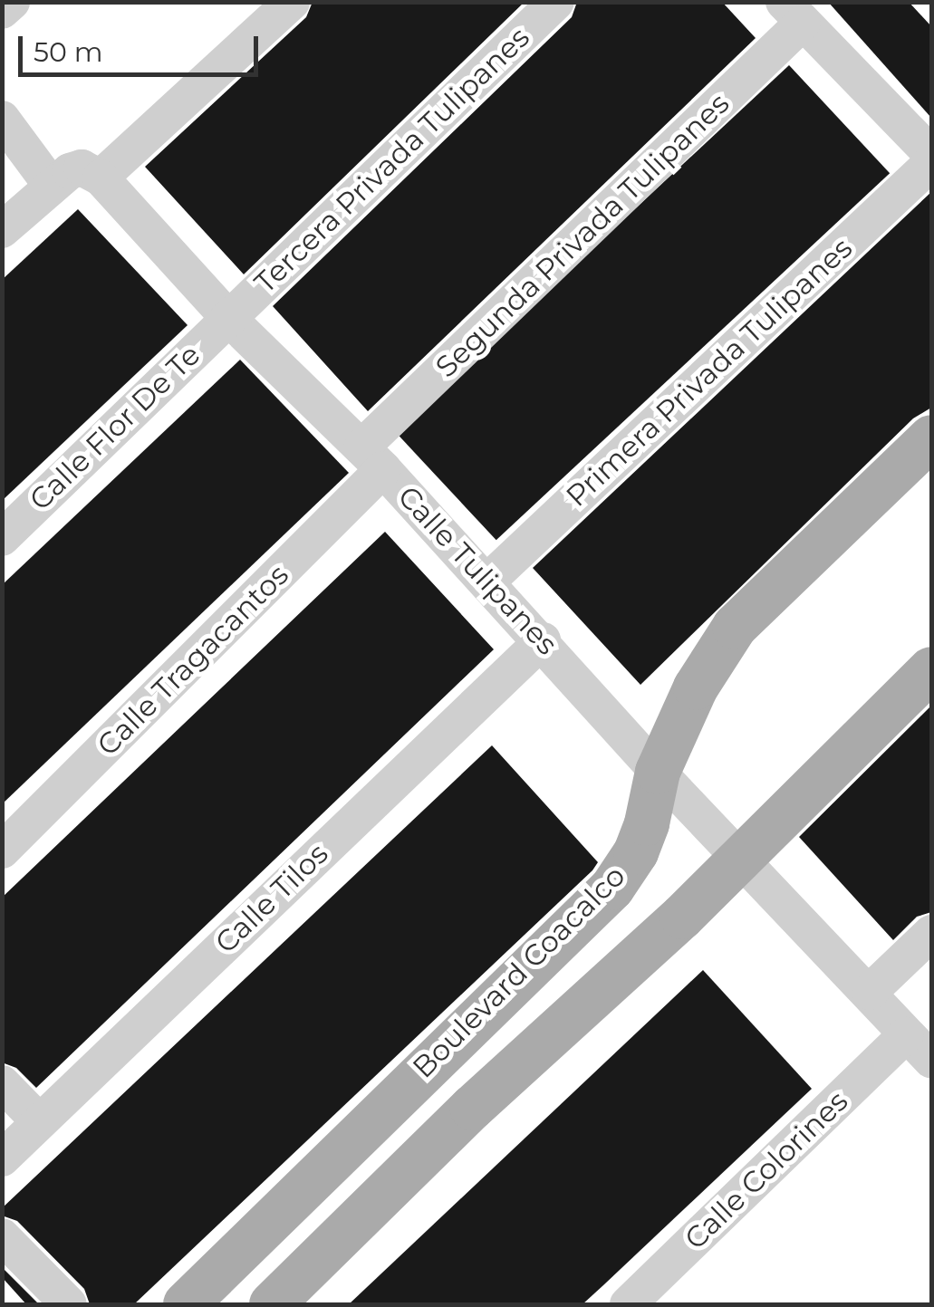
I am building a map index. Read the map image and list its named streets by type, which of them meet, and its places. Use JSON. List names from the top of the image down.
{
  "streets": {
    "main road": ["Boulevard Coacalco"],
    "street": [
      "Tercera Privada Tulipanes",
      "Segunda Privada Tulipanes",
      "Primera Privada Tulipanes",
      "Calle Flor De Te",
      "Calle Tulipanes",
      "Calle Tragacantos",
      "Calle Tilos",
      "Calle Colorines"
    ]
  },
  "crossings": [
    ["Tercera Privada Tulipanes", "Calle Flor De Te"],
    ["Tercera Privada Tulipanes", "Calle Tulipanes"],
    ["Segunda Privada Tulipanes", "Calle Tulipanes"],
    ["Segunda Privada Tulipanes", "Calle Tragacantos"],
    ["Primera Privada Tulipanes", "Calle Tulipanes"],
    ["Calle Flor De Te", "Calle Tulipanes"],
    ["Calle Tulipanes", "Calle Tragacantos"],
    ["Calle Tulipanes", "Calle Tilos"],
    ["Calle Tulipanes", "Boulevard Coacalco"],
    ["Calle Tulipanes", "Calle Colorines"]
  ],
  "scale_bar": "50 m"
}
